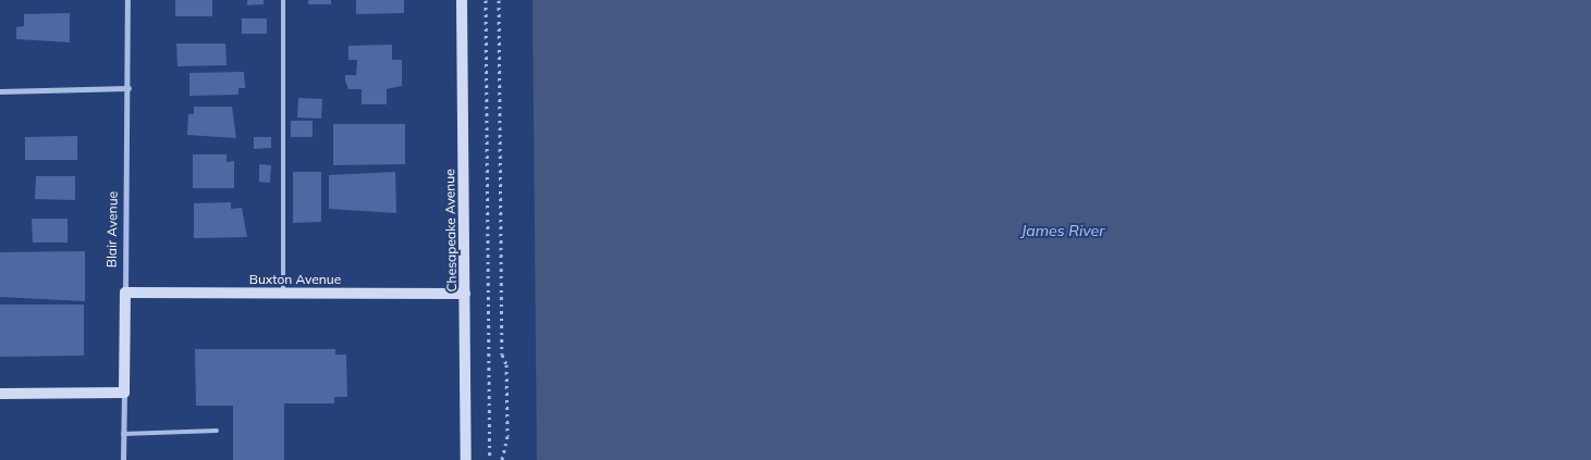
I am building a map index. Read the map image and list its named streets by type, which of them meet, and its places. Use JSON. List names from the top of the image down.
{
  "streets": {
    "street": ["Blair Avenue", "Chesapeake Avenue", "Buxton Avenue"]
  },
  "crossings": [
    ["Blair Avenue", "Buxton Avenue"],
    ["Chesapeake Avenue", "Buxton Avenue"]
  ],
  "water": ["James River"]
}
